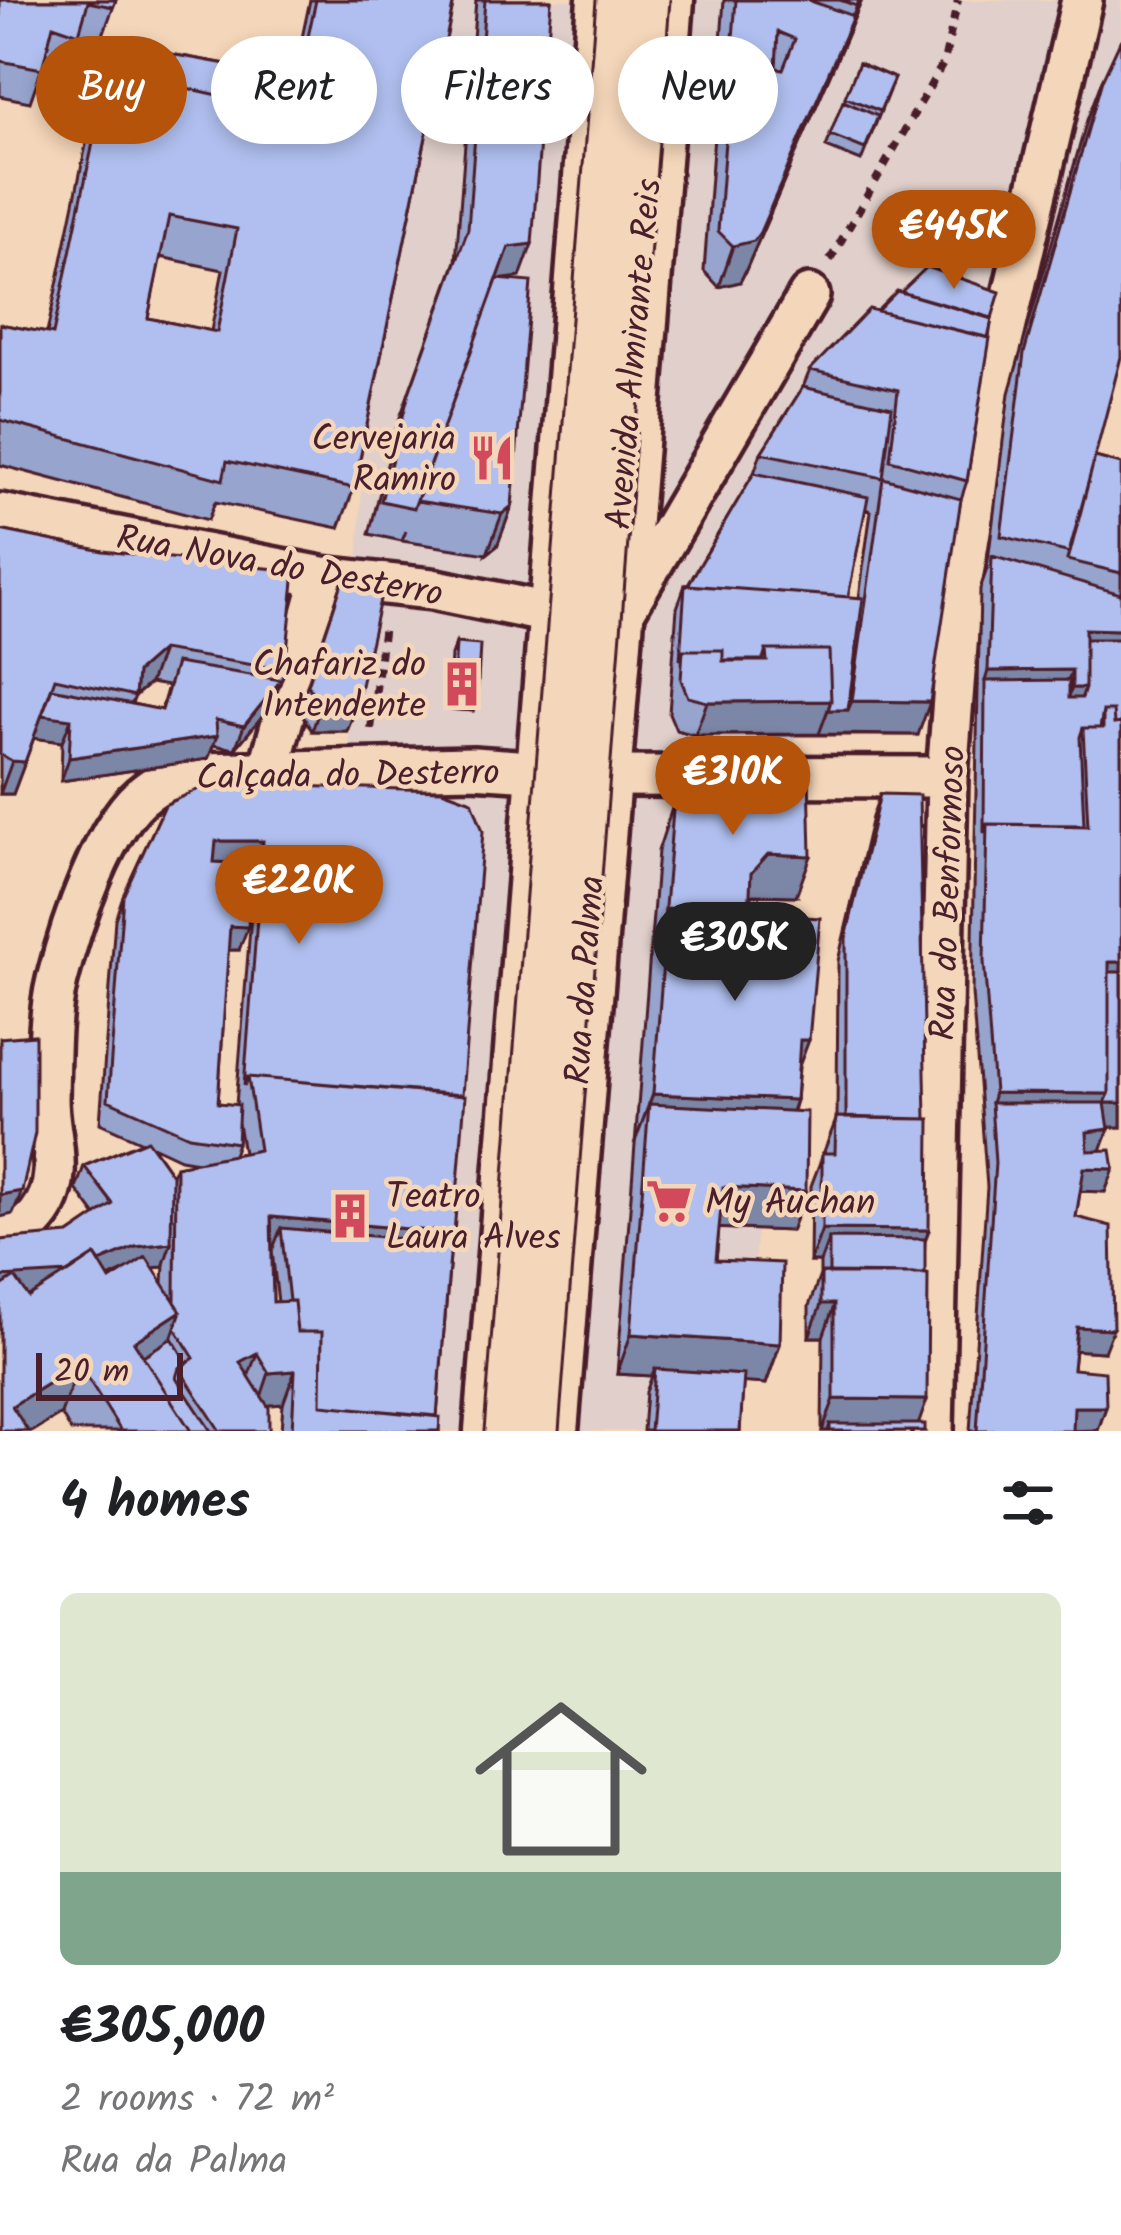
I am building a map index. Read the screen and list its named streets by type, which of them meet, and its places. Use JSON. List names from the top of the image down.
{
  "streets": {
    "main road": ["Avenida Almirante Reis", "Rua da Palma"],
    "street": ["Rua Nova do Desterro", "Calçada do Desterro", "Rua do Benformoso"]
  },
  "crossings": [
    ["Avenida Almirante Reis", "Rua Nova do Desterro"],
    ["Avenida Almirante Reis", "Rua da Palma"],
    ["Rua Nova do Desterro", "Rua da Palma"],
    ["Calçada do Desterro", "Rua do Benformoso"],
    ["Calçada do Desterro", "Rua da Palma"]
  ],
  "places": {
    "restaurant": ["Cervejaria Ramiro"],
    "building": ["Chafariz do Intendente", "Teatro Laura Alves"],
    "supermarket": ["My Auchan"]
  },
  "scale_bar": "20 m",
  "page": {
    "chip": [
      "Buy",
      "Rent",
      "Filters",
      "New"
    ],
    "price": [
      "€445K",
      "€310K",
      "€220K",
      "€305K"
    ],
    "scale": "20 m",
    "heading": "4 homes",
    "list": [
      {
        "name": "€305,000",
        "note": "2 rooms · 72 m² · Rua da Palma"
      }
    ]
  }
}
